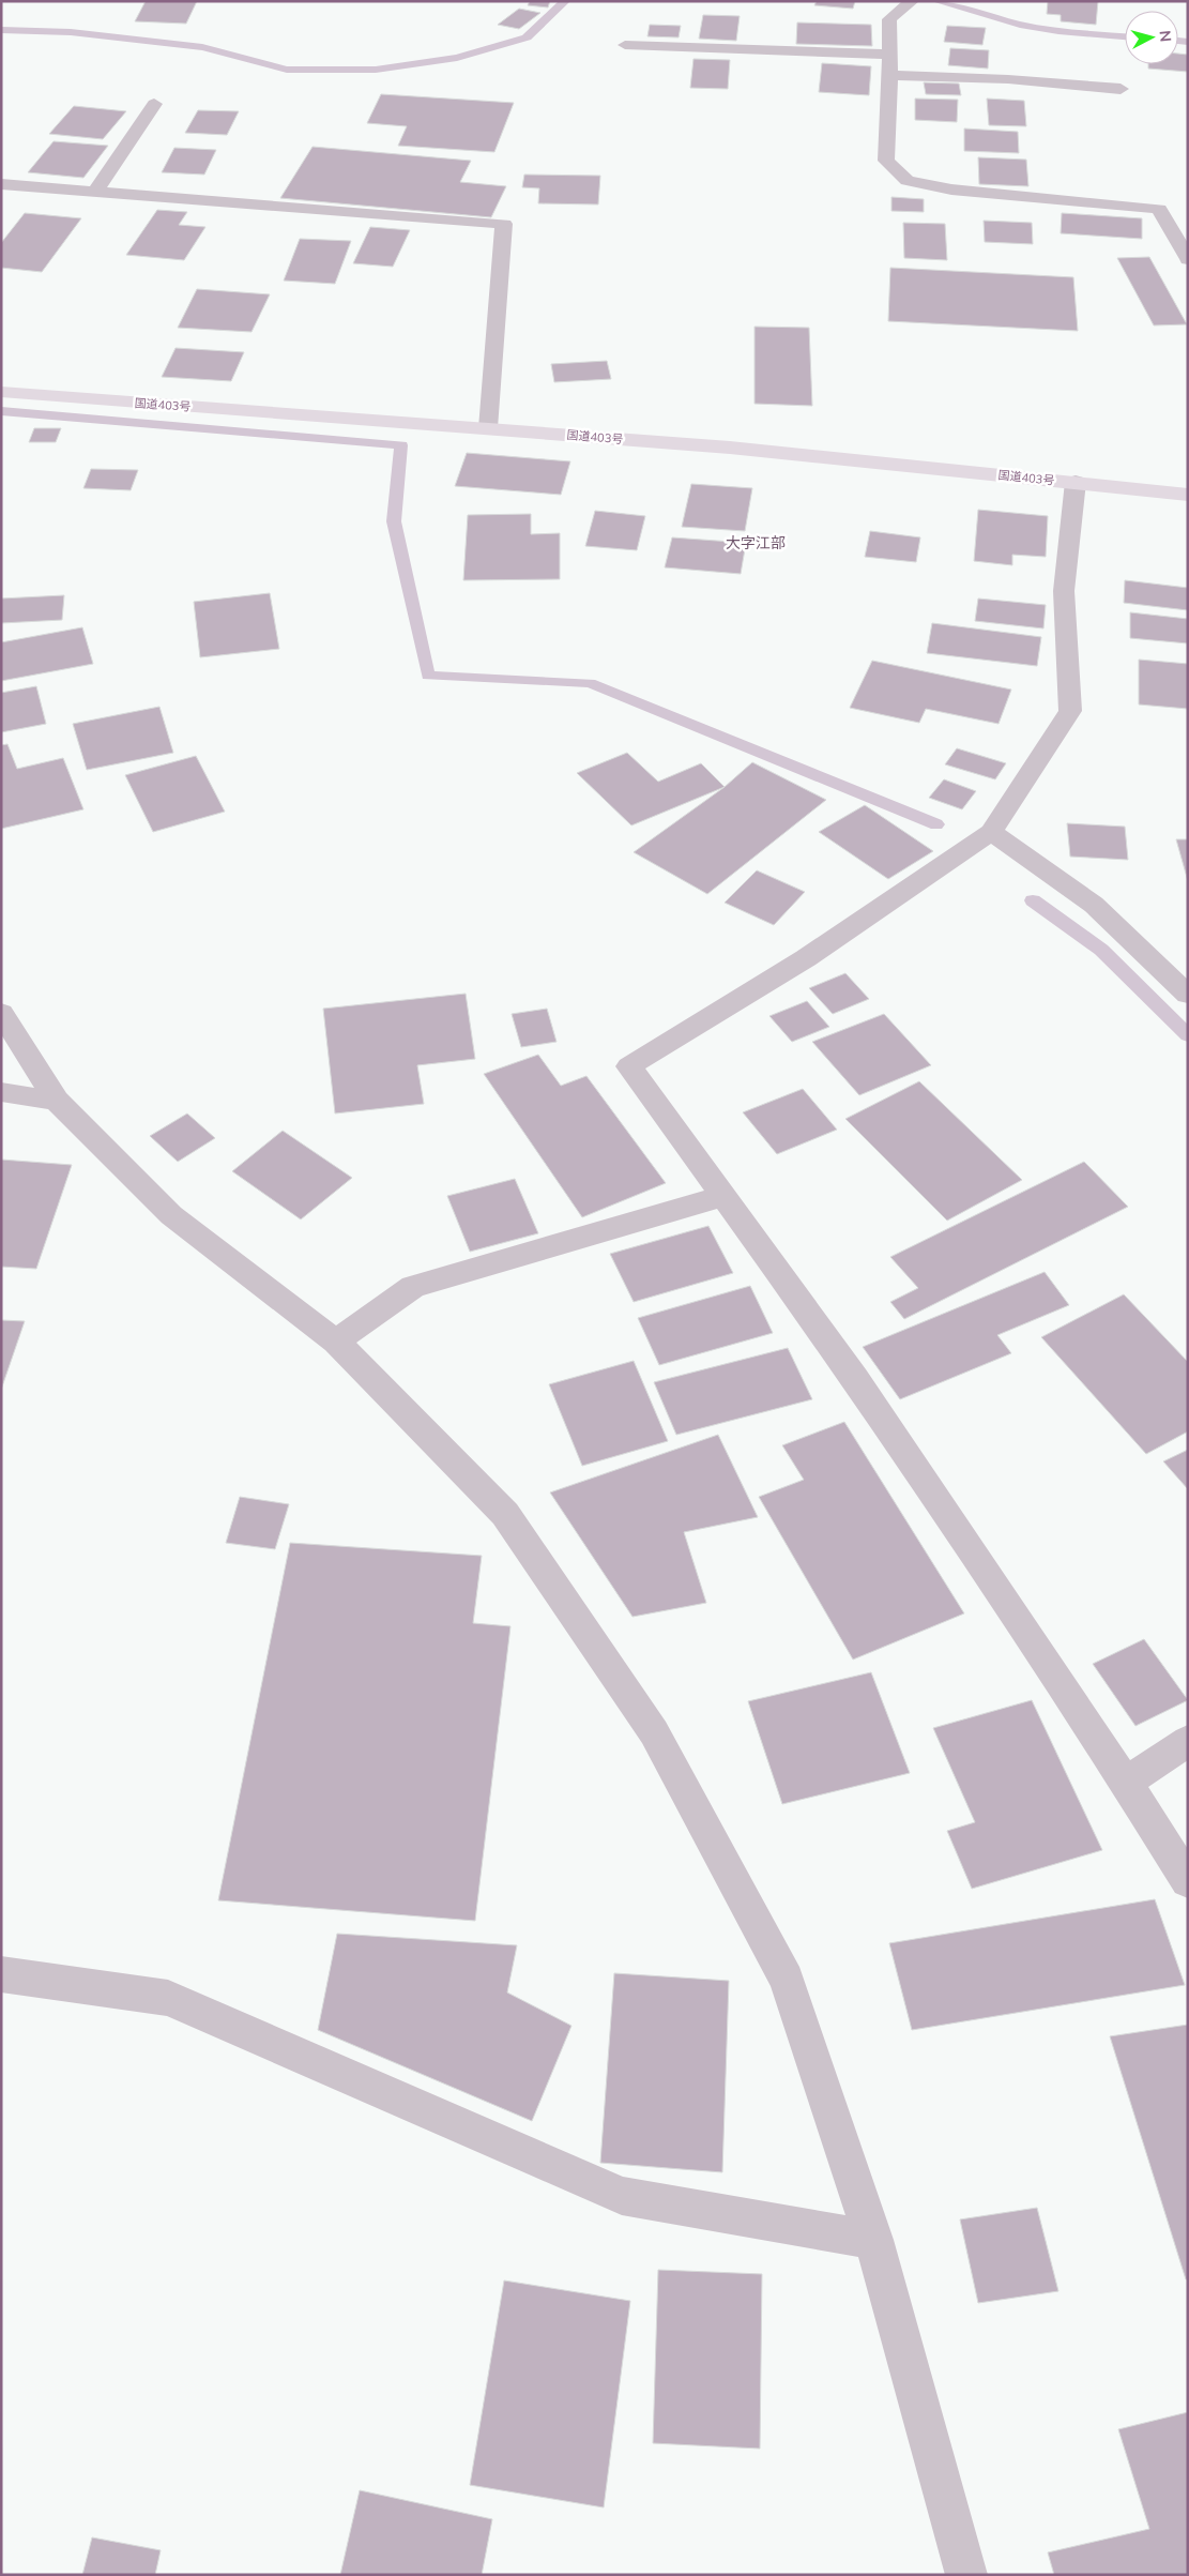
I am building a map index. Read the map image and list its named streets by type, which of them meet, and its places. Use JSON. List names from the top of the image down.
{
  "streets": {
    "highway": ["国道403号"]
  },
  "districts": ["大字江部"],
  "north": "right"
}
